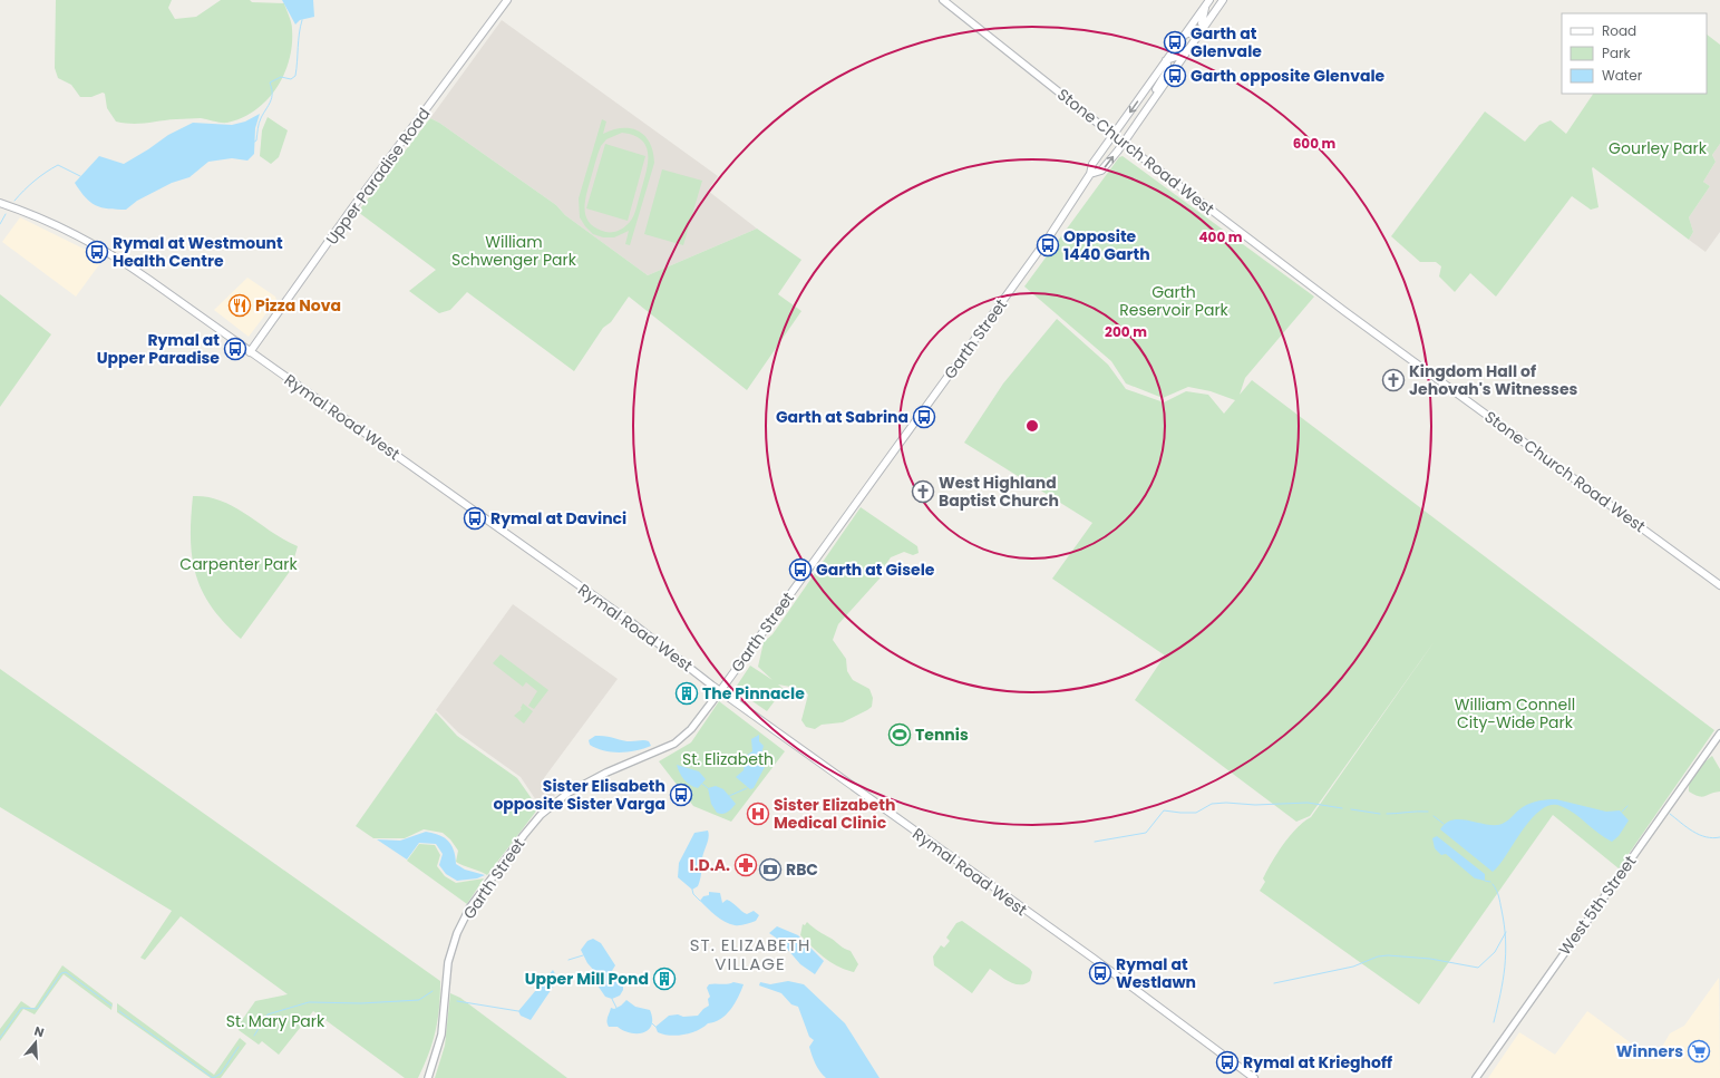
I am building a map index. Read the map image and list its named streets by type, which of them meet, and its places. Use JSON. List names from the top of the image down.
{
  "streets": {
    "main road": [
      "Stone Church Road West",
      "Upper Paradise Road",
      "Garth Street",
      "Rymal Road West"
    ],
    "street": ["West 5th Street"]
  },
  "crossings": [
    ["Stone Church Road West", "Garth Street"],
    ["Upper Paradise Road", "Rymal Road West"],
    ["Garth Street", "Rymal Road West"]
  ],
  "districts": ["ST. ELIZABETH VILLAGE"],
  "parks": [
    "Gourley Park",
    "William Schwenger Park",
    "Garth Reservoir Park",
    "Carpenter Park",
    "William Connell City-Wide Park",
    "St. Elizabeth",
    "St. Mary Park"
  ],
  "places": {
    "bus stop": [
      "Garth at Glenvale",
      "Garth opposite Glenvale",
      "Opposite 1440 Garth",
      "Rymal at Westmount Health Centre",
      "Rymal at Upper Paradise",
      "Garth at Sabrina",
      "Rymal at Davinci",
      "Garth at Gisele",
      "Sister Elisabeth opposite Sister Varga",
      "Rymal at Westlawn",
      "Rymal at Krieghoff"
    ],
    "restaurant": ["Pizza Nova"],
    "church": ["Kingdom Hall of Jehovah's Witnesses", "West Highland Baptist Church"],
    "building": ["The Pinnacle", "Upper Mill Pond"],
    "sports": ["Tennis"],
    "hospital": ["Sister Elizabeth Medical Clinic"],
    "pharmacy": ["I.D.A."],
    "bank": ["RBC"],
    "supermarket": ["Winners"]
  },
  "legend": ["Road", "Park", "Water"],
  "north": "top",
  "rings": ["600 m", "400 m", "200 m"]
}
